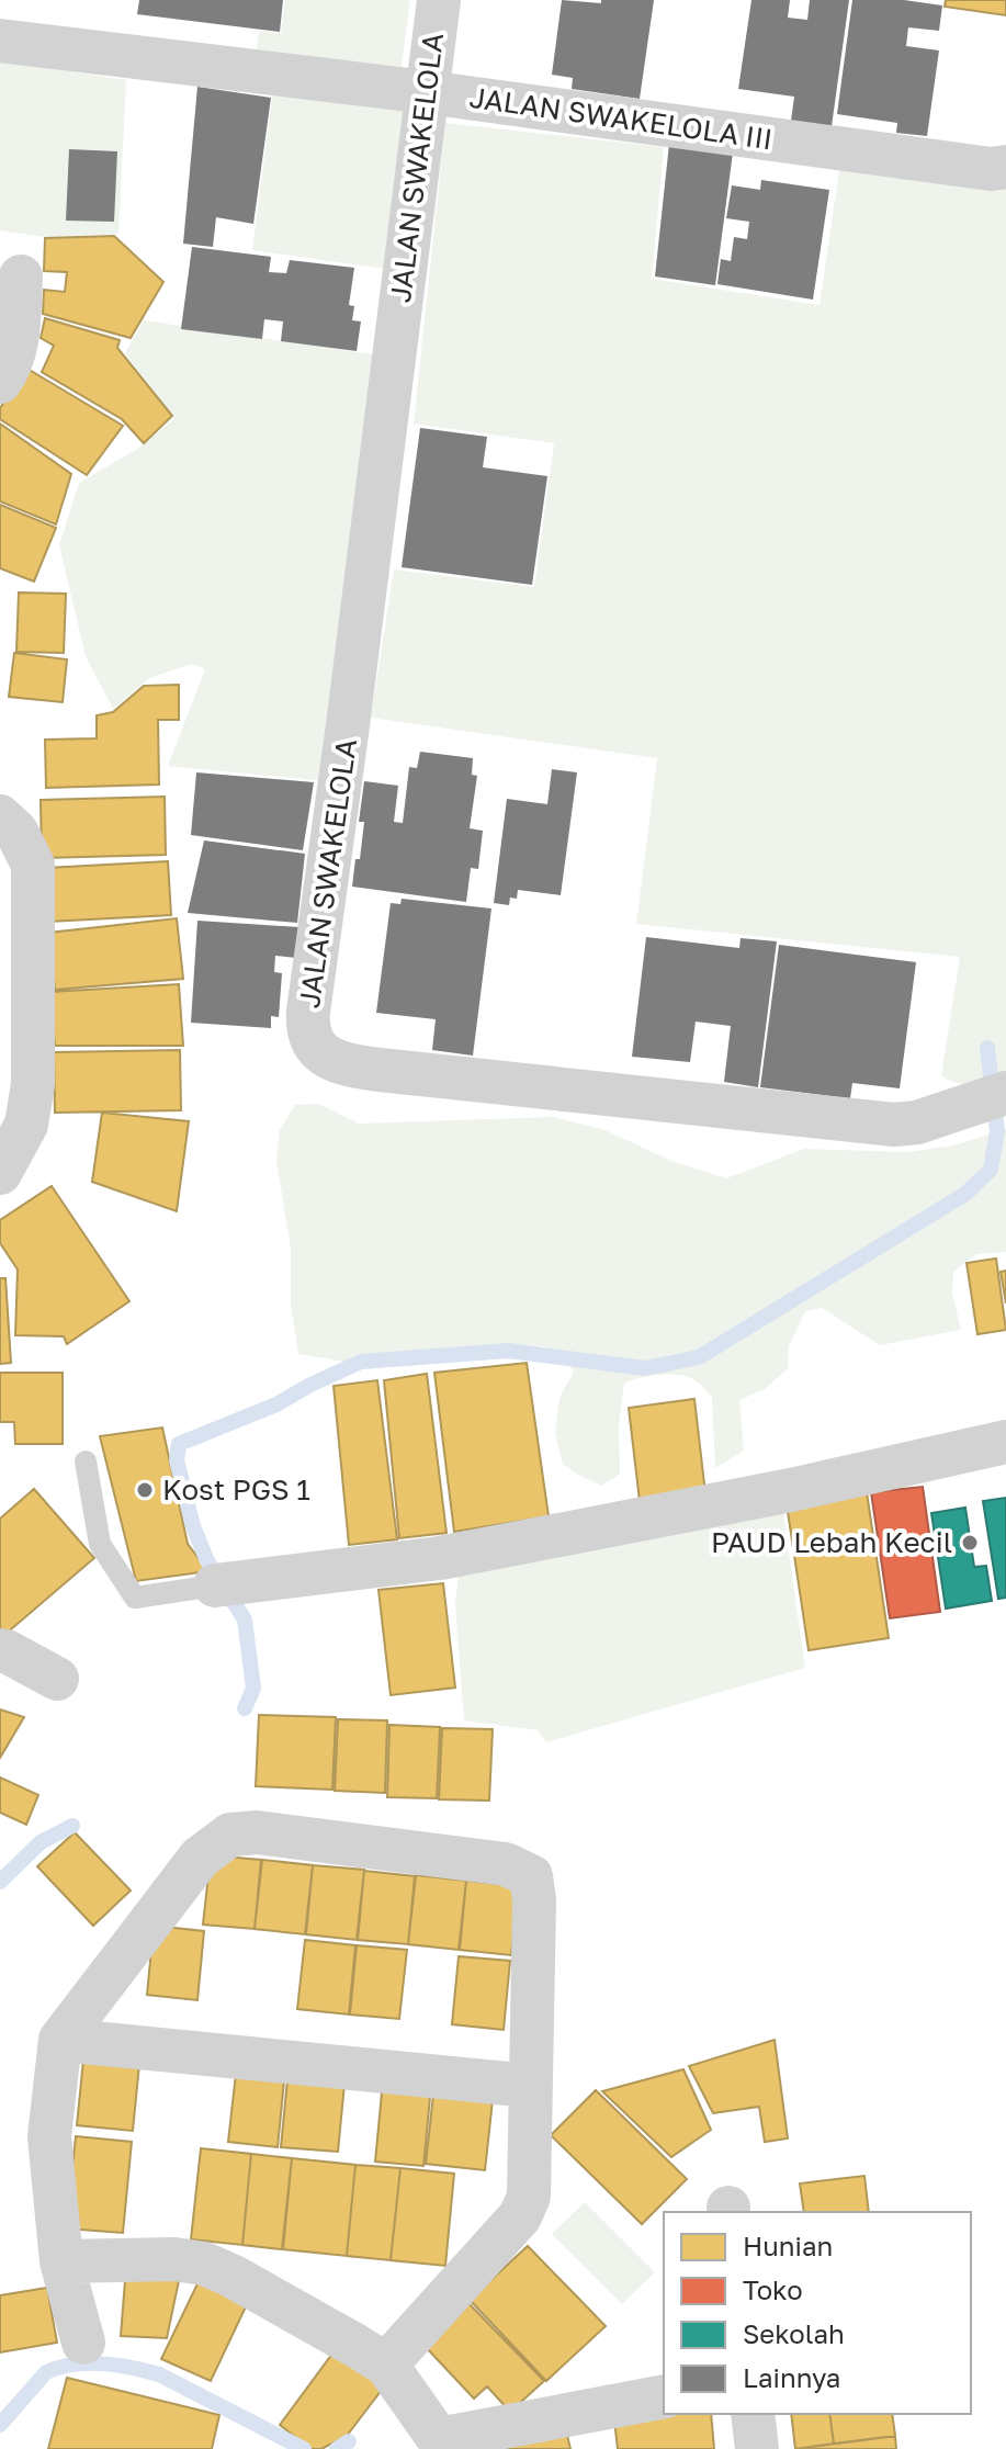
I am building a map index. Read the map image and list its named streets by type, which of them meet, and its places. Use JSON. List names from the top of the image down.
{
  "streets": {
    "street": ["JALAN SWAKELOLA III", "JALAN SWAKELOLA"]
  },
  "crossings": [
    ["JALAN SWAKELOLA III", "JALAN SWAKELOLA"]
  ],
  "places": ["Kost PGS 1", "PAUD Lebah Kecil"],
  "legend": [
    "Hunian",
    "Toko",
    "Sekolah",
    "Lainnya"
  ]
}
